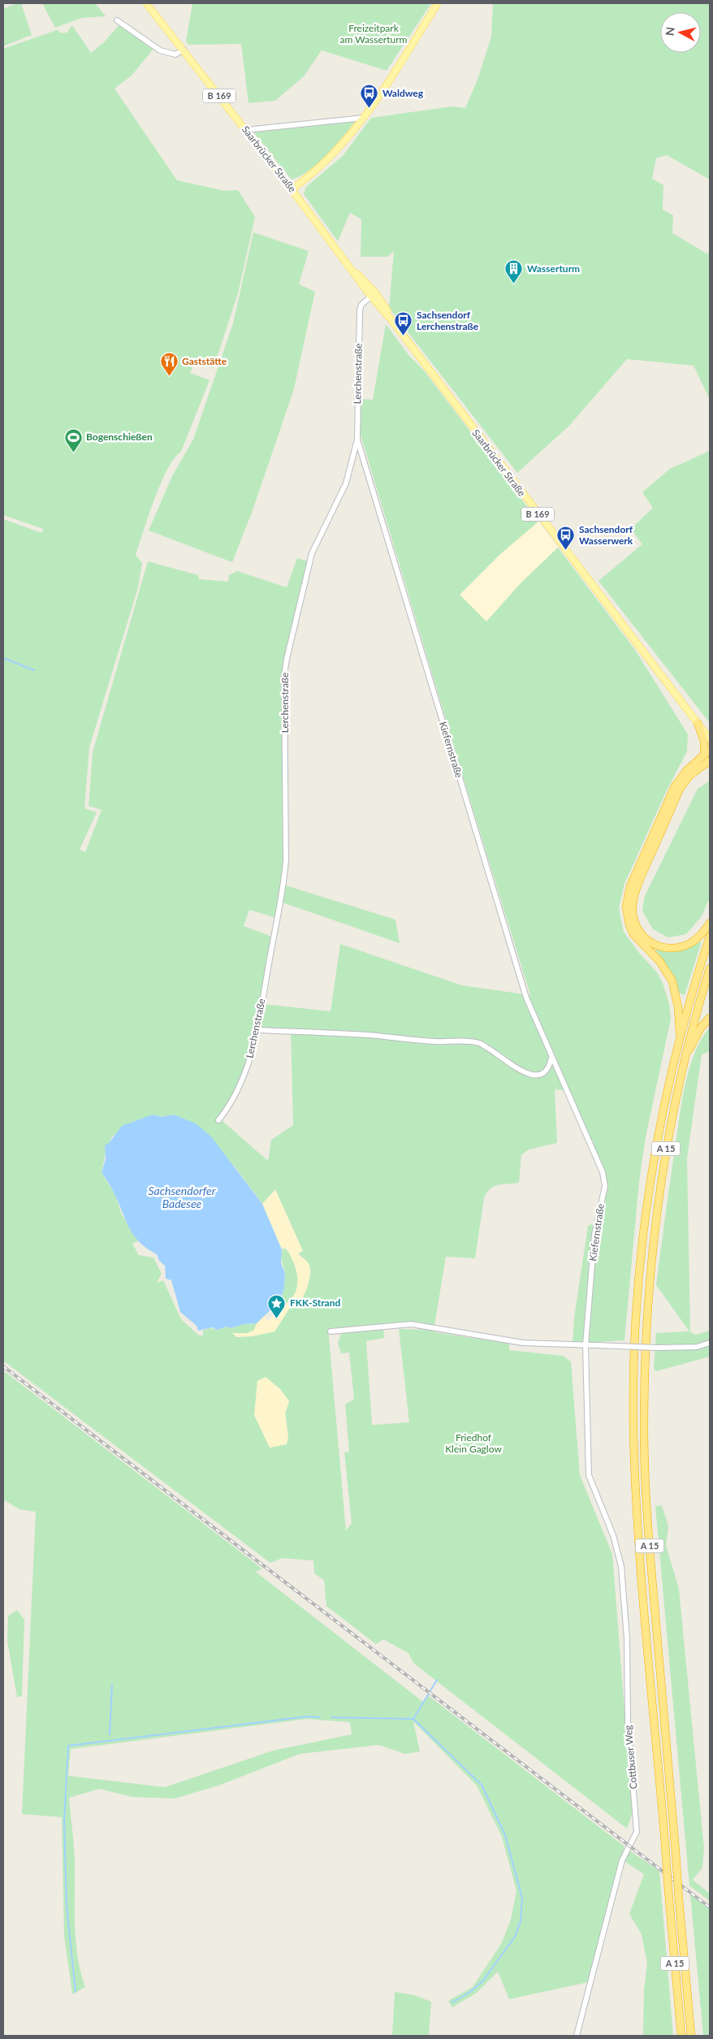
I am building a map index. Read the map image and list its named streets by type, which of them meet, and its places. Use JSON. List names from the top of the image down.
{
  "streets": {
    "highway": ["A 15"],
    "main road": ["B 169", "Saarbrücker Straße"],
    "street": ["Lerchenstraße", "Kiefernstraße", "Cottbuser Weg"]
  },
  "crossings": [
    ["Saarbrücker Straße", "Lerchenstraße"],
    ["Lerchenstraße", "Kiefernstraße"],
    ["Kiefernstraße", "Cottbuser Weg"]
  ],
  "water": ["Sachsendorfer Badesee"],
  "parks": ["Freizeitpark am Wasserturm", "Friedhof Klein Gaglow"],
  "places": {
    "bus stop": ["Waldweg", "Sachsendorf Lerchenstraße", "Sachsendorf Wasserwerk"],
    "building": ["Wasserturm"],
    "restaurant": ["Gaststätte"],
    "sports": ["Bogenschießen"],
    "place": ["FKK-Strand"]
  },
  "north": "left"
}
